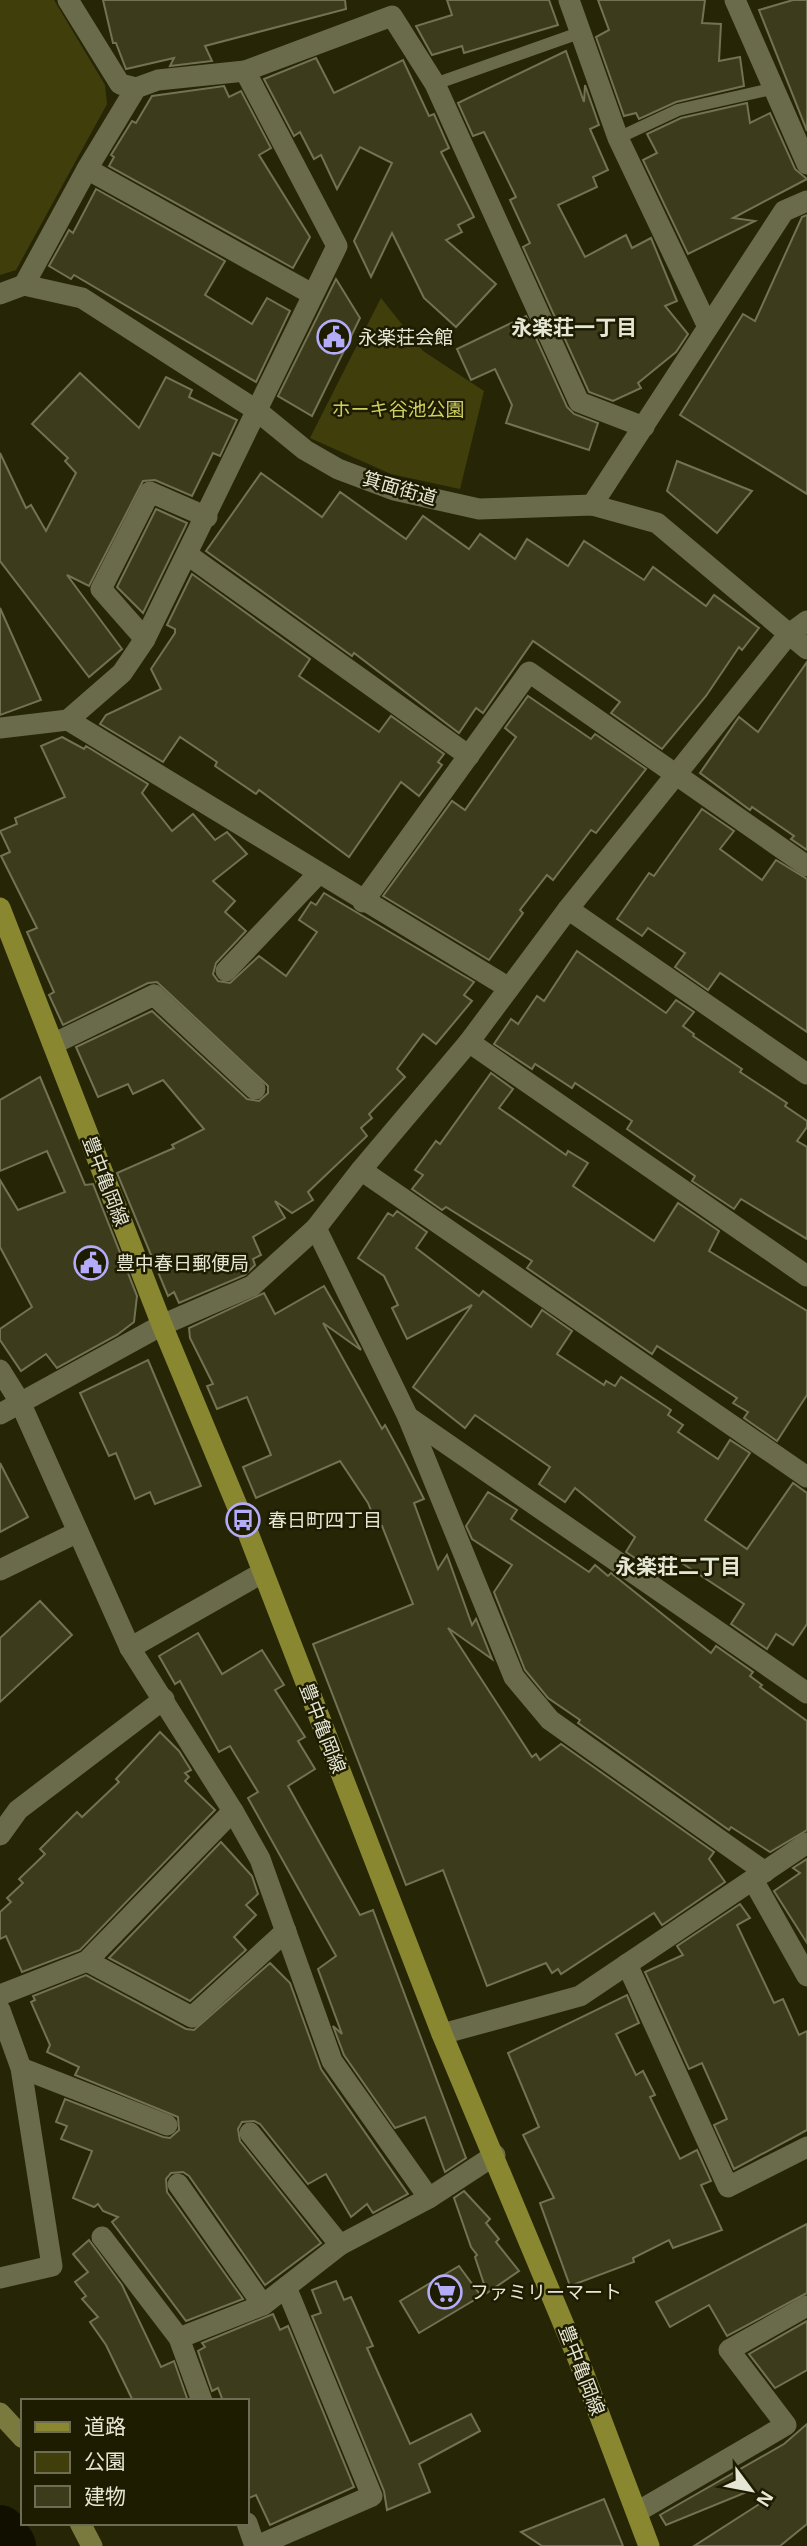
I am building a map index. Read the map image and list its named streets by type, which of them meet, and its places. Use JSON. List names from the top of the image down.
{
  "streets": {
    "main road": ["豊中亀岡線"],
    "street": ["箕面街道"]
  },
  "districts": ["永楽荘一丁目", "永楽荘二丁目"],
  "parks": ["ホーキ谷池公園"],
  "places": {
    "public building": ["永楽荘会館", "豊中春日郵便局"],
    "bus stop": ["春日町四丁目"],
    "supermarket": ["ファミリーマート"]
  },
  "legend": ["道路", "公園", "建物"],
  "north": "bottom right"
}
